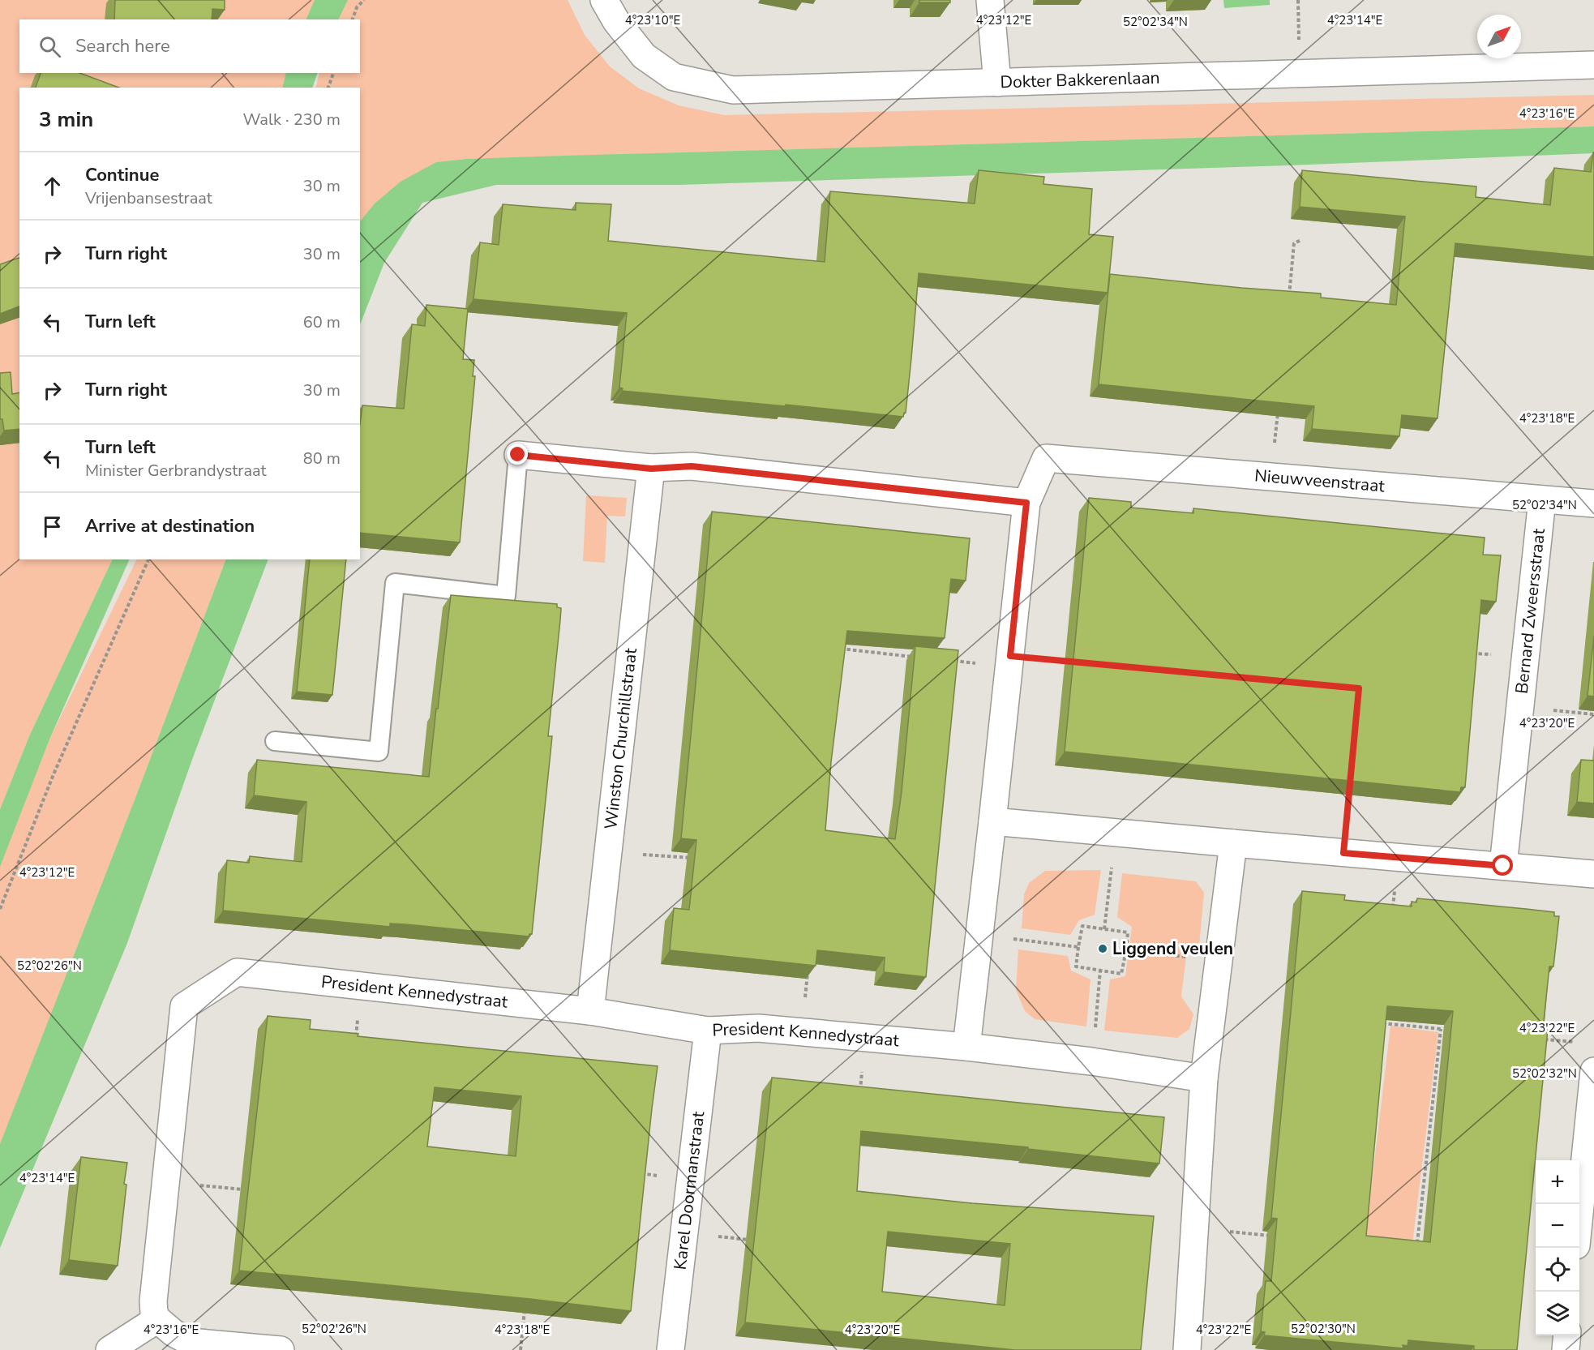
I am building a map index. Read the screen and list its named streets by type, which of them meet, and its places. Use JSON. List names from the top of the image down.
{
  "streets": {
    "street": [
      "Dokter Bakkerenlaan",
      "Nieuwveenstraat",
      "Bernard Zweersstraat",
      "Winston Churchillstraat",
      "President Kennedystraat",
      "Karel Doormanstraat"
    ]
  },
  "crossings": [
    ["Nieuwveenstraat", "Bernard Zweersstraat"],
    ["Winston Churchillstraat", "President Kennedystraat"],
    ["President Kennedystraat", "Karel Doormanstraat"]
  ],
  "places": ["Liggend veulen"],
  "north": "top right",
  "page": {
    "search": "Search here",
    "heading": ["3 min", "Walk · 230 m"],
    "list": [
      ["Continue", "Vrijenbansestraat", "30 m"],
      ["Turn right", "30 m"],
      ["Turn left", "60 m"],
      ["Turn right", "30 m"],
      ["Turn left", "Minister Gerbrandystraat", "80 m"],
      "Arrive at destination"
    ],
    "map_buttons": ["+", "−"]
  },
  "coordinates": [
    "4°23'10\"E",
    "4°23'12\"E",
    "4°23'14\"E",
    "52°02'34\"N",
    "4°23'16\"E",
    "4°23'18\"E",
    "4°23'20\"E",
    "52°02'26\"N",
    "4°23'22\"E",
    "52°02'32\"N",
    "52°02'30\"N"
  ]
}
